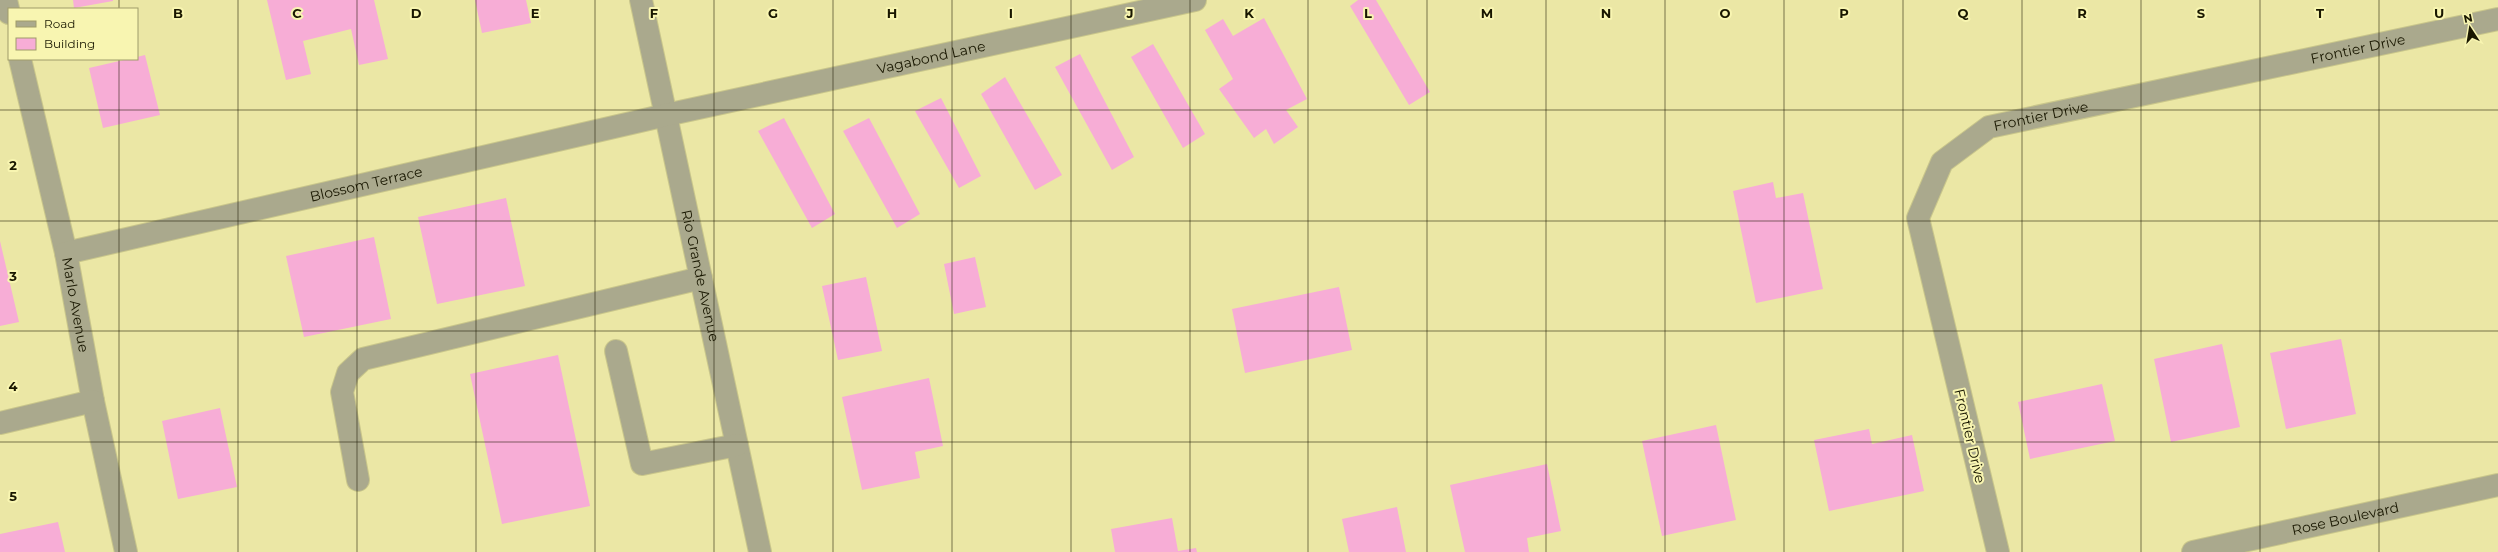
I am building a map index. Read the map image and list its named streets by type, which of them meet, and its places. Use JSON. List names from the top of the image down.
{
  "streets": {
    "street": [
      "Frontier Drive",
      "Vagabond Lane",
      "Blossom Terrace",
      "Rio Grande Avenue",
      "Marlo Avenue",
      "Rose Boulevard"
    ]
  },
  "crossings": [
    ["Vagabond Lane", "Blossom Terrace"],
    ["Vagabond Lane", "Rio Grande Avenue"],
    ["Blossom Terrace", "Rio Grande Avenue"],
    ["Blossom Terrace", "Marlo Avenue"]
  ],
  "legend": ["Road", "Building"],
  "north": "top",
  "grid": {
    "columns": [
      "B",
      "C",
      "D",
      "E",
      "F",
      "G",
      "H",
      "I",
      "J",
      "K",
      "L",
      "M",
      "N",
      "O",
      "P",
      "Q",
      "R",
      "S",
      "T",
      "U"
    ],
    "rows": [
      "2",
      "3",
      "4",
      "5"
    ]
  }
}
